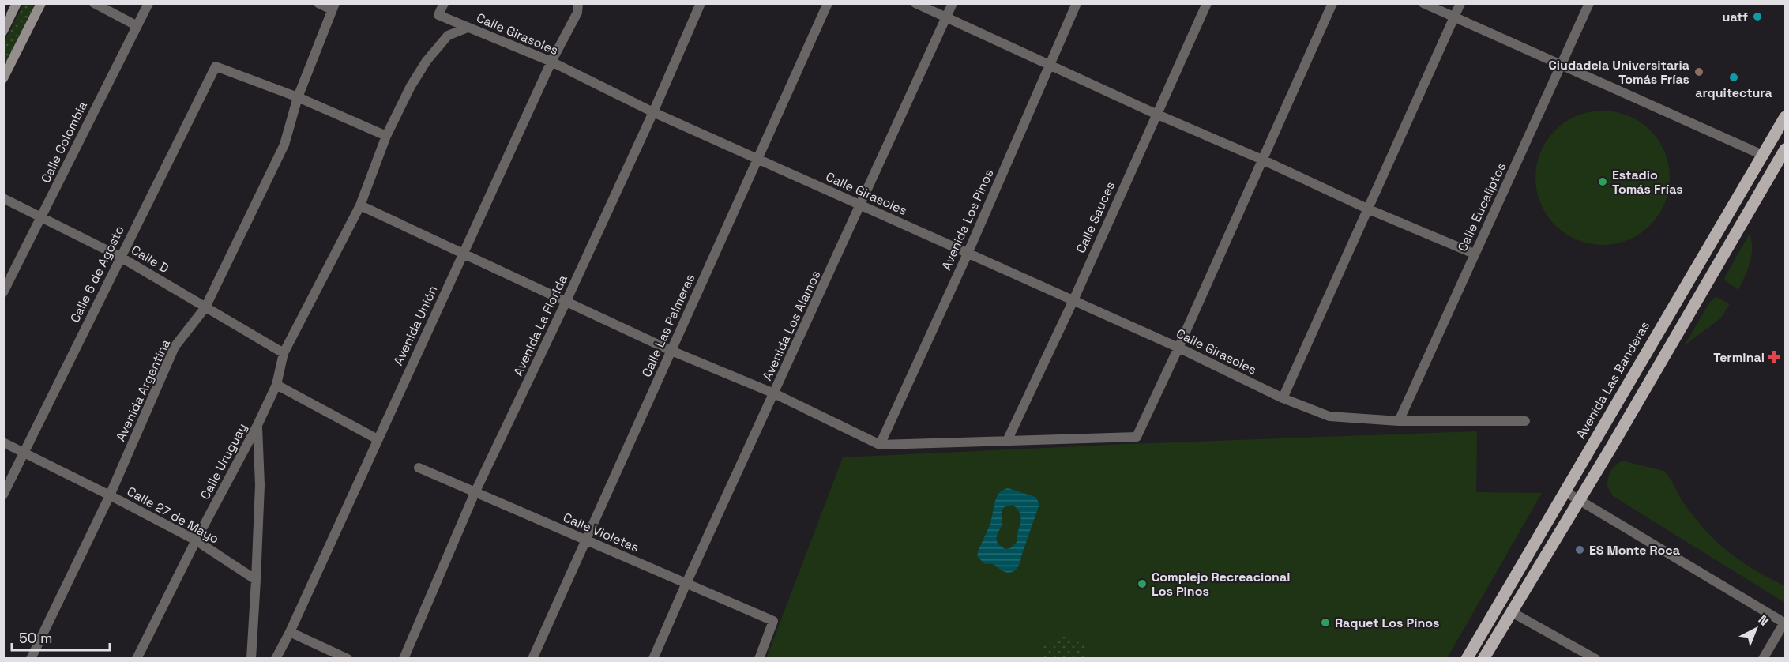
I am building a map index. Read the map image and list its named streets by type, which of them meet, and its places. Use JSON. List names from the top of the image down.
{
  "streets": {
    "main road": ["Avenida Las Banderas"],
    "street": [
      "Calle Girasoles",
      "Calle Colombia",
      "Calle Eucaliptos",
      "Calle Sauces",
      "Avenida Los Pinos",
      "Calle D",
      "Calle 6 de Agosto",
      "Avenida Unión",
      "Avenida La Florida",
      "Calle Las Palmeras",
      "Avenida Los Alamos",
      "Avenida Argentina",
      "Calle Uruguay",
      "Calle 27 de Mayo",
      "Calle Violetas"
    ]
  },
  "crossings": [
    ["Calle Girasoles", "Calle Eucaliptos"],
    ["Calle Girasoles", "Calle Sauces"],
    ["Calle Girasoles", "Avenida Los Pinos"],
    ["Calle Girasoles", "Avenida Unión"],
    ["Calle Girasoles", "Avenida La Florida"],
    ["Calle Girasoles", "Calle Las Palmeras"],
    ["Calle Girasoles", "Avenida Los Alamos"],
    ["Calle Girasoles", "Calle Uruguay"],
    ["Calle Colombia", "Calle D"],
    ["Calle D", "Calle 6 de Agosto"],
    ["Calle D", "Avenida Argentina"],
    ["Calle 6 de Agosto", "Avenida Argentina"],
    ["Calle 6 de Agosto", "Calle 27 de Mayo"],
    ["Avenida La Florida", "Calle Violetas"],
    ["Calle Las Palmeras", "Calle Violetas"],
    ["Avenida Los Alamos", "Calle Violetas"],
    ["Avenida Argentina", "Calle 27 de Mayo"],
    ["Calle Uruguay", "Calle 27 de Mayo"]
  ],
  "places": {
    "other": [
      "uatf",
      "Ciudadela Universitaria Tomás Frías",
      "arquitectura",
      "Estadio Tomás Frías",
      "ES Monte Roca",
      "Complejo Recreacional Los Pinos",
      "Raquet Los Pinos"
    ],
    "health": ["Terminal"]
  },
  "scale_bar": "50 m",
  "north": "top right"
}
